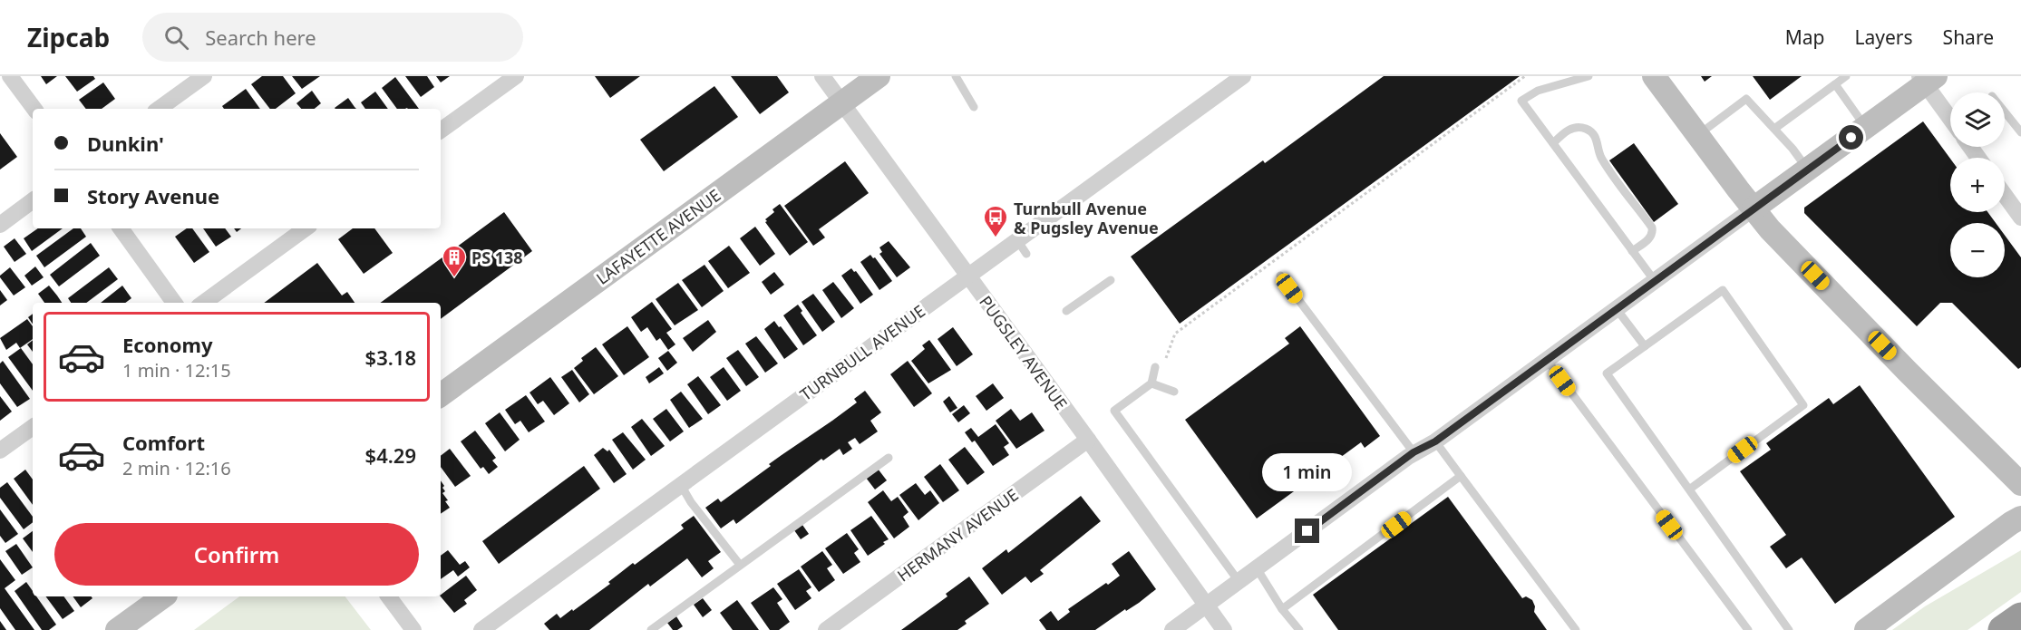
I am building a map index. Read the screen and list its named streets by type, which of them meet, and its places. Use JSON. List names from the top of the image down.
{
  "streets": {
    "street": [
      "LAFAYETTE AVENUE",
      "TURNBULL AVENUE",
      "PUGSLEY AVENUE",
      "HERMANY AVENUE"
    ]
  },
  "crossings": [
    ["LAFAYETTE AVENUE", "PUGSLEY AVENUE"],
    ["TURNBULL AVENUE", "PUGSLEY AVENUE"],
    ["PUGSLEY AVENUE", "HERMANY AVENUE"]
  ],
  "places": {
    "bus stop": ["Turnbull Avenue & Pugsley Avenue"],
    "building": ["PS 138"]
  },
  "page": {
    "header": "Zipcab",
    "search": "Search here",
    "nav": ["Map", "Layers", "Share"],
    "map_buttons": ["+", "−"],
    "banner": ["Dunkin'", "Story Avenue"],
    "list": [
      {
        "name": "Economy",
        "note": "1 min · 12:15",
        "value": "$3.18"
      },
      {
        "name": "Comfort",
        "note": "2 min · 12:16",
        "value": "$4.29"
      }
    ],
    "bubble": "1 min",
    "buttons": "Confirm"
  }
}
